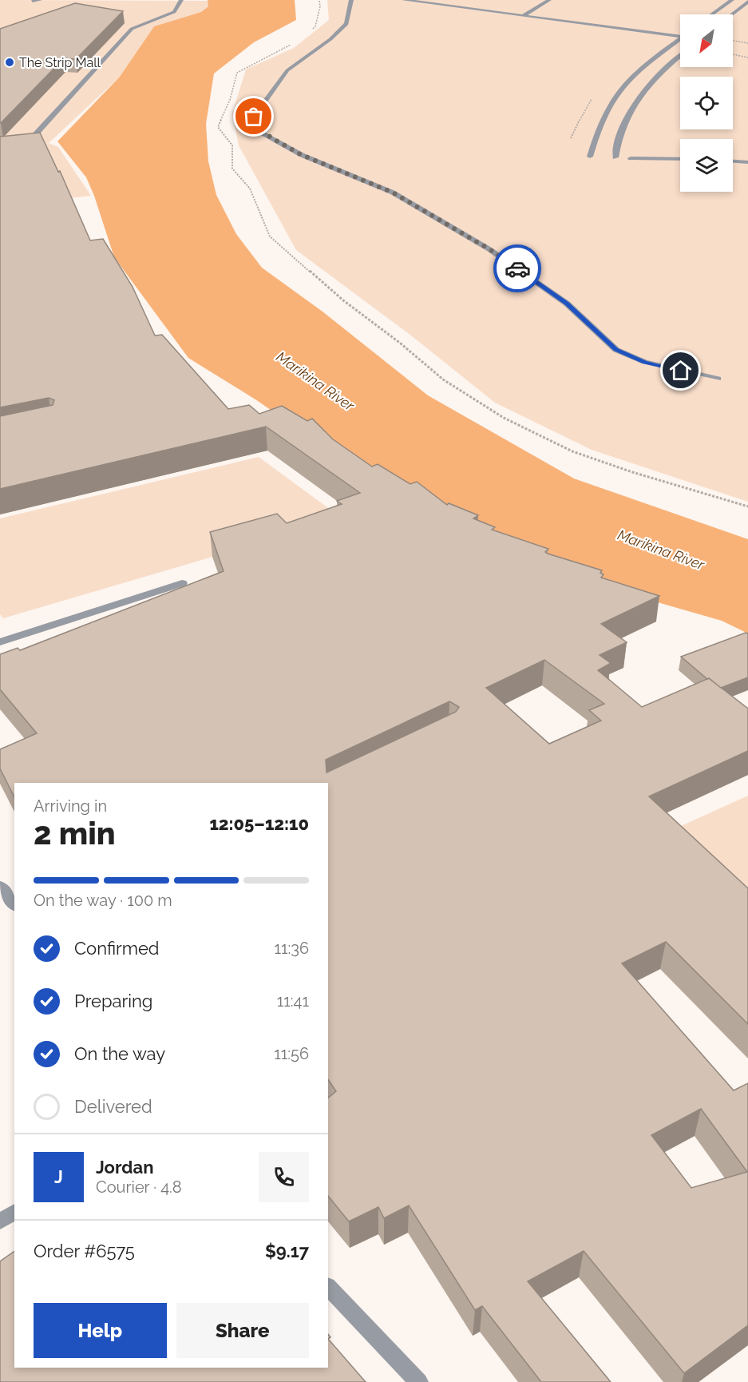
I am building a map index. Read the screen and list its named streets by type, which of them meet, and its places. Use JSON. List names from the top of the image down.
{
  "water": ["Marikina River"],
  "places": ["The Strip Mall"],
  "north": "bottom left",
  "page": {
    "heading": ["2 min", "Arriving in", "12:05–12:10"],
    "panel": [
      "Jordan",
      "Courier · 4.8",
      "Order #6575",
      "$9.17"
    ],
    "bar": "On the way · 100 m",
    "list": [
      ["Confirmed", "11:36"],
      ["Preparing", "11:41"],
      ["On the way", "11:56"],
      "Delivered"
    ],
    "round": "J",
    "buttons": ["Help", "Share"]
  }
}
